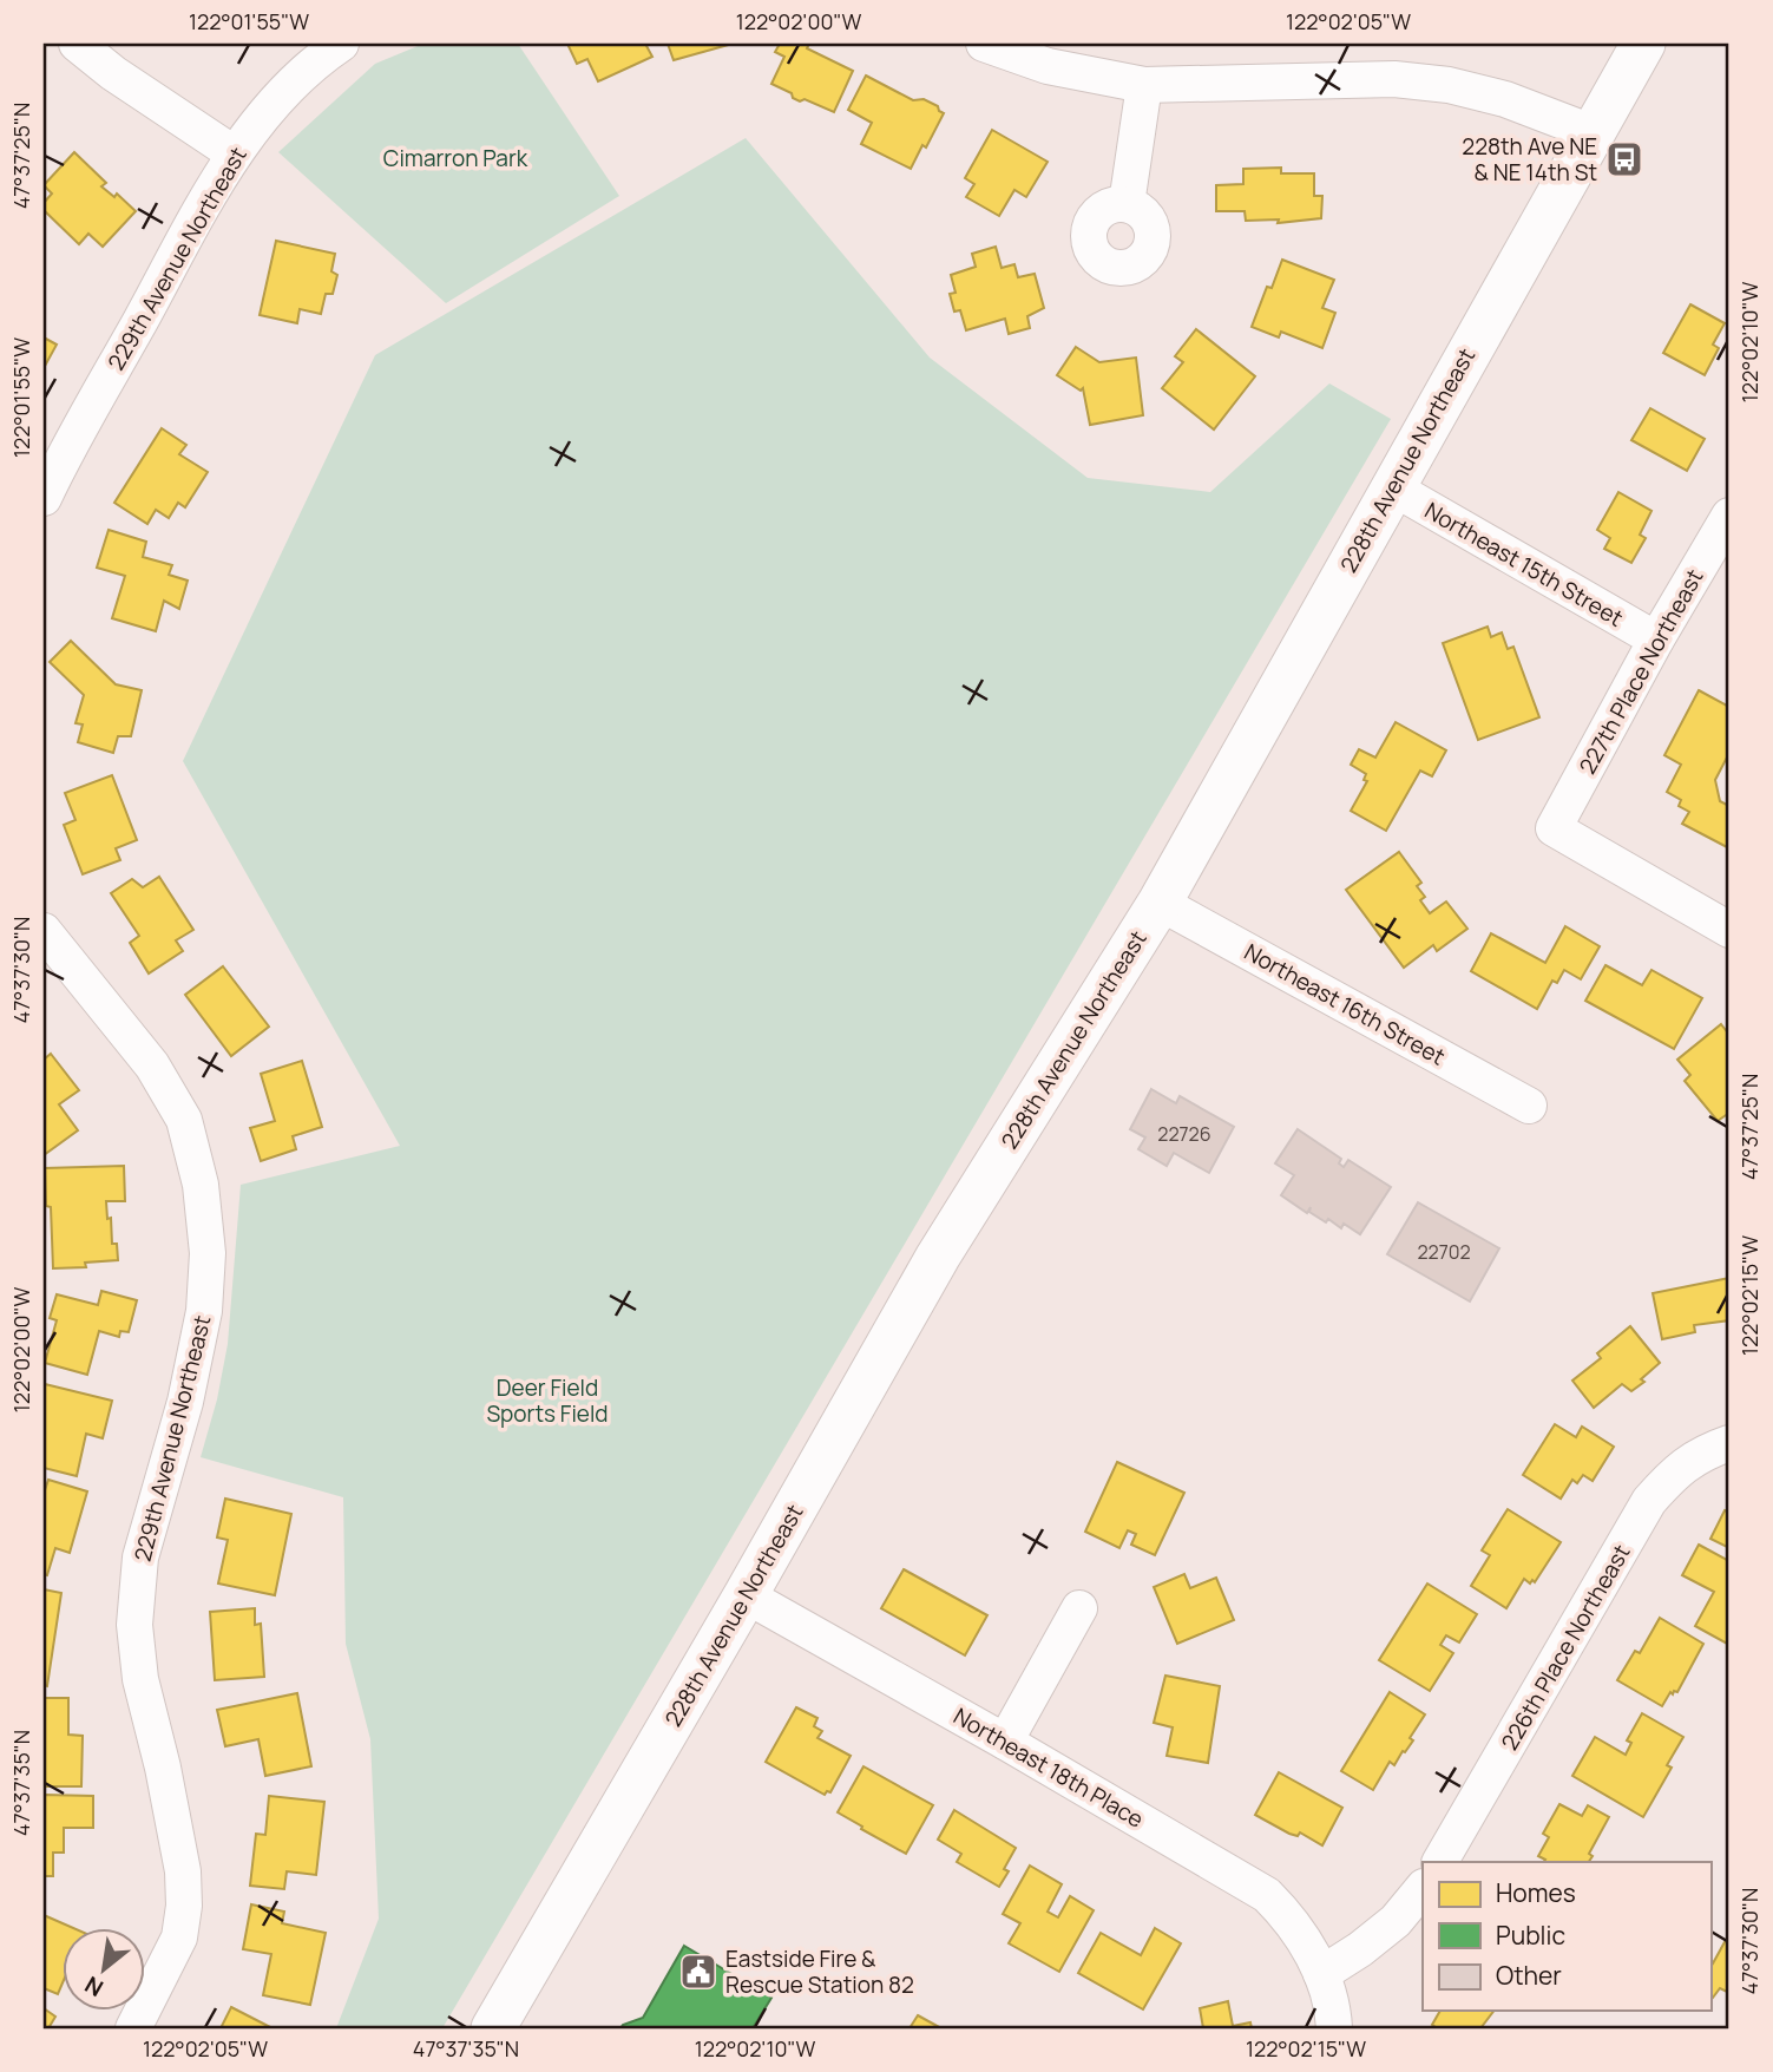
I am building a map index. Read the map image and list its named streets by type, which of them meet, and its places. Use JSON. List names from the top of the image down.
{
  "streets": {
    "main road": ["228th Avenue Northeast"],
    "street": [
      "229th Avenue Northeast",
      "Northeast 15th Street",
      "227th Place Northeast",
      "Northeast 16th Street",
      "226th Place Northeast",
      "Northeast 18th Place"
    ]
  },
  "crossings": [
    ["228th Avenue Northeast", "Northeast 15th Street"],
    ["228th Avenue Northeast", "Northeast 16th Street"],
    ["228th Avenue Northeast", "Northeast 18th Place"],
    ["Northeast 15th Street", "227th Place Northeast"]
  ],
  "parks": ["Cimarron Park", "Deer Field Sports Field"],
  "places": {
    "bus stop": ["228th Ave NE & NE 14th St"],
    "public building": ["Eastside Fire & Rescue Station 82"]
  },
  "house_numbers": ["22726", "22702"],
  "legend": ["Homes", "Public", "Other"],
  "north": "bottom left",
  "coordinates": [
    "122°01'55\"W",
    "122°02'00\"W",
    "122°02'05\"W",
    "47°37'25\"N",
    "122°02'10\"W",
    "47°37'30\"N",
    "122°02'15\"W",
    "47°37'35\"N"
  ]
}
